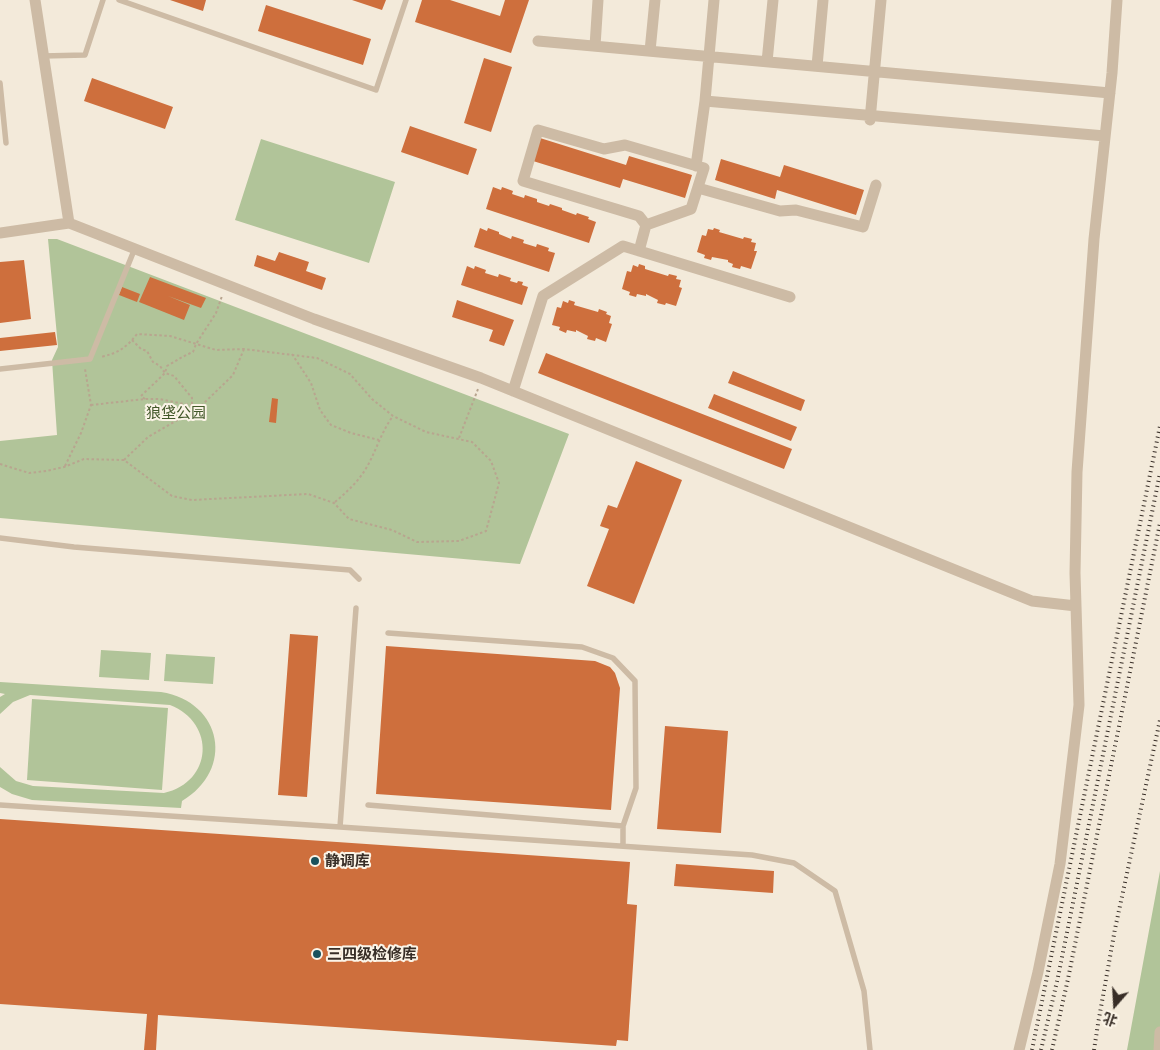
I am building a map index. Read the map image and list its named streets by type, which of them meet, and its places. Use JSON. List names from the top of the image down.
{
  "parks": ["狼垡公园"],
  "places": ["静调库", "三四级检修库"],
  "north": "bottom"
}
